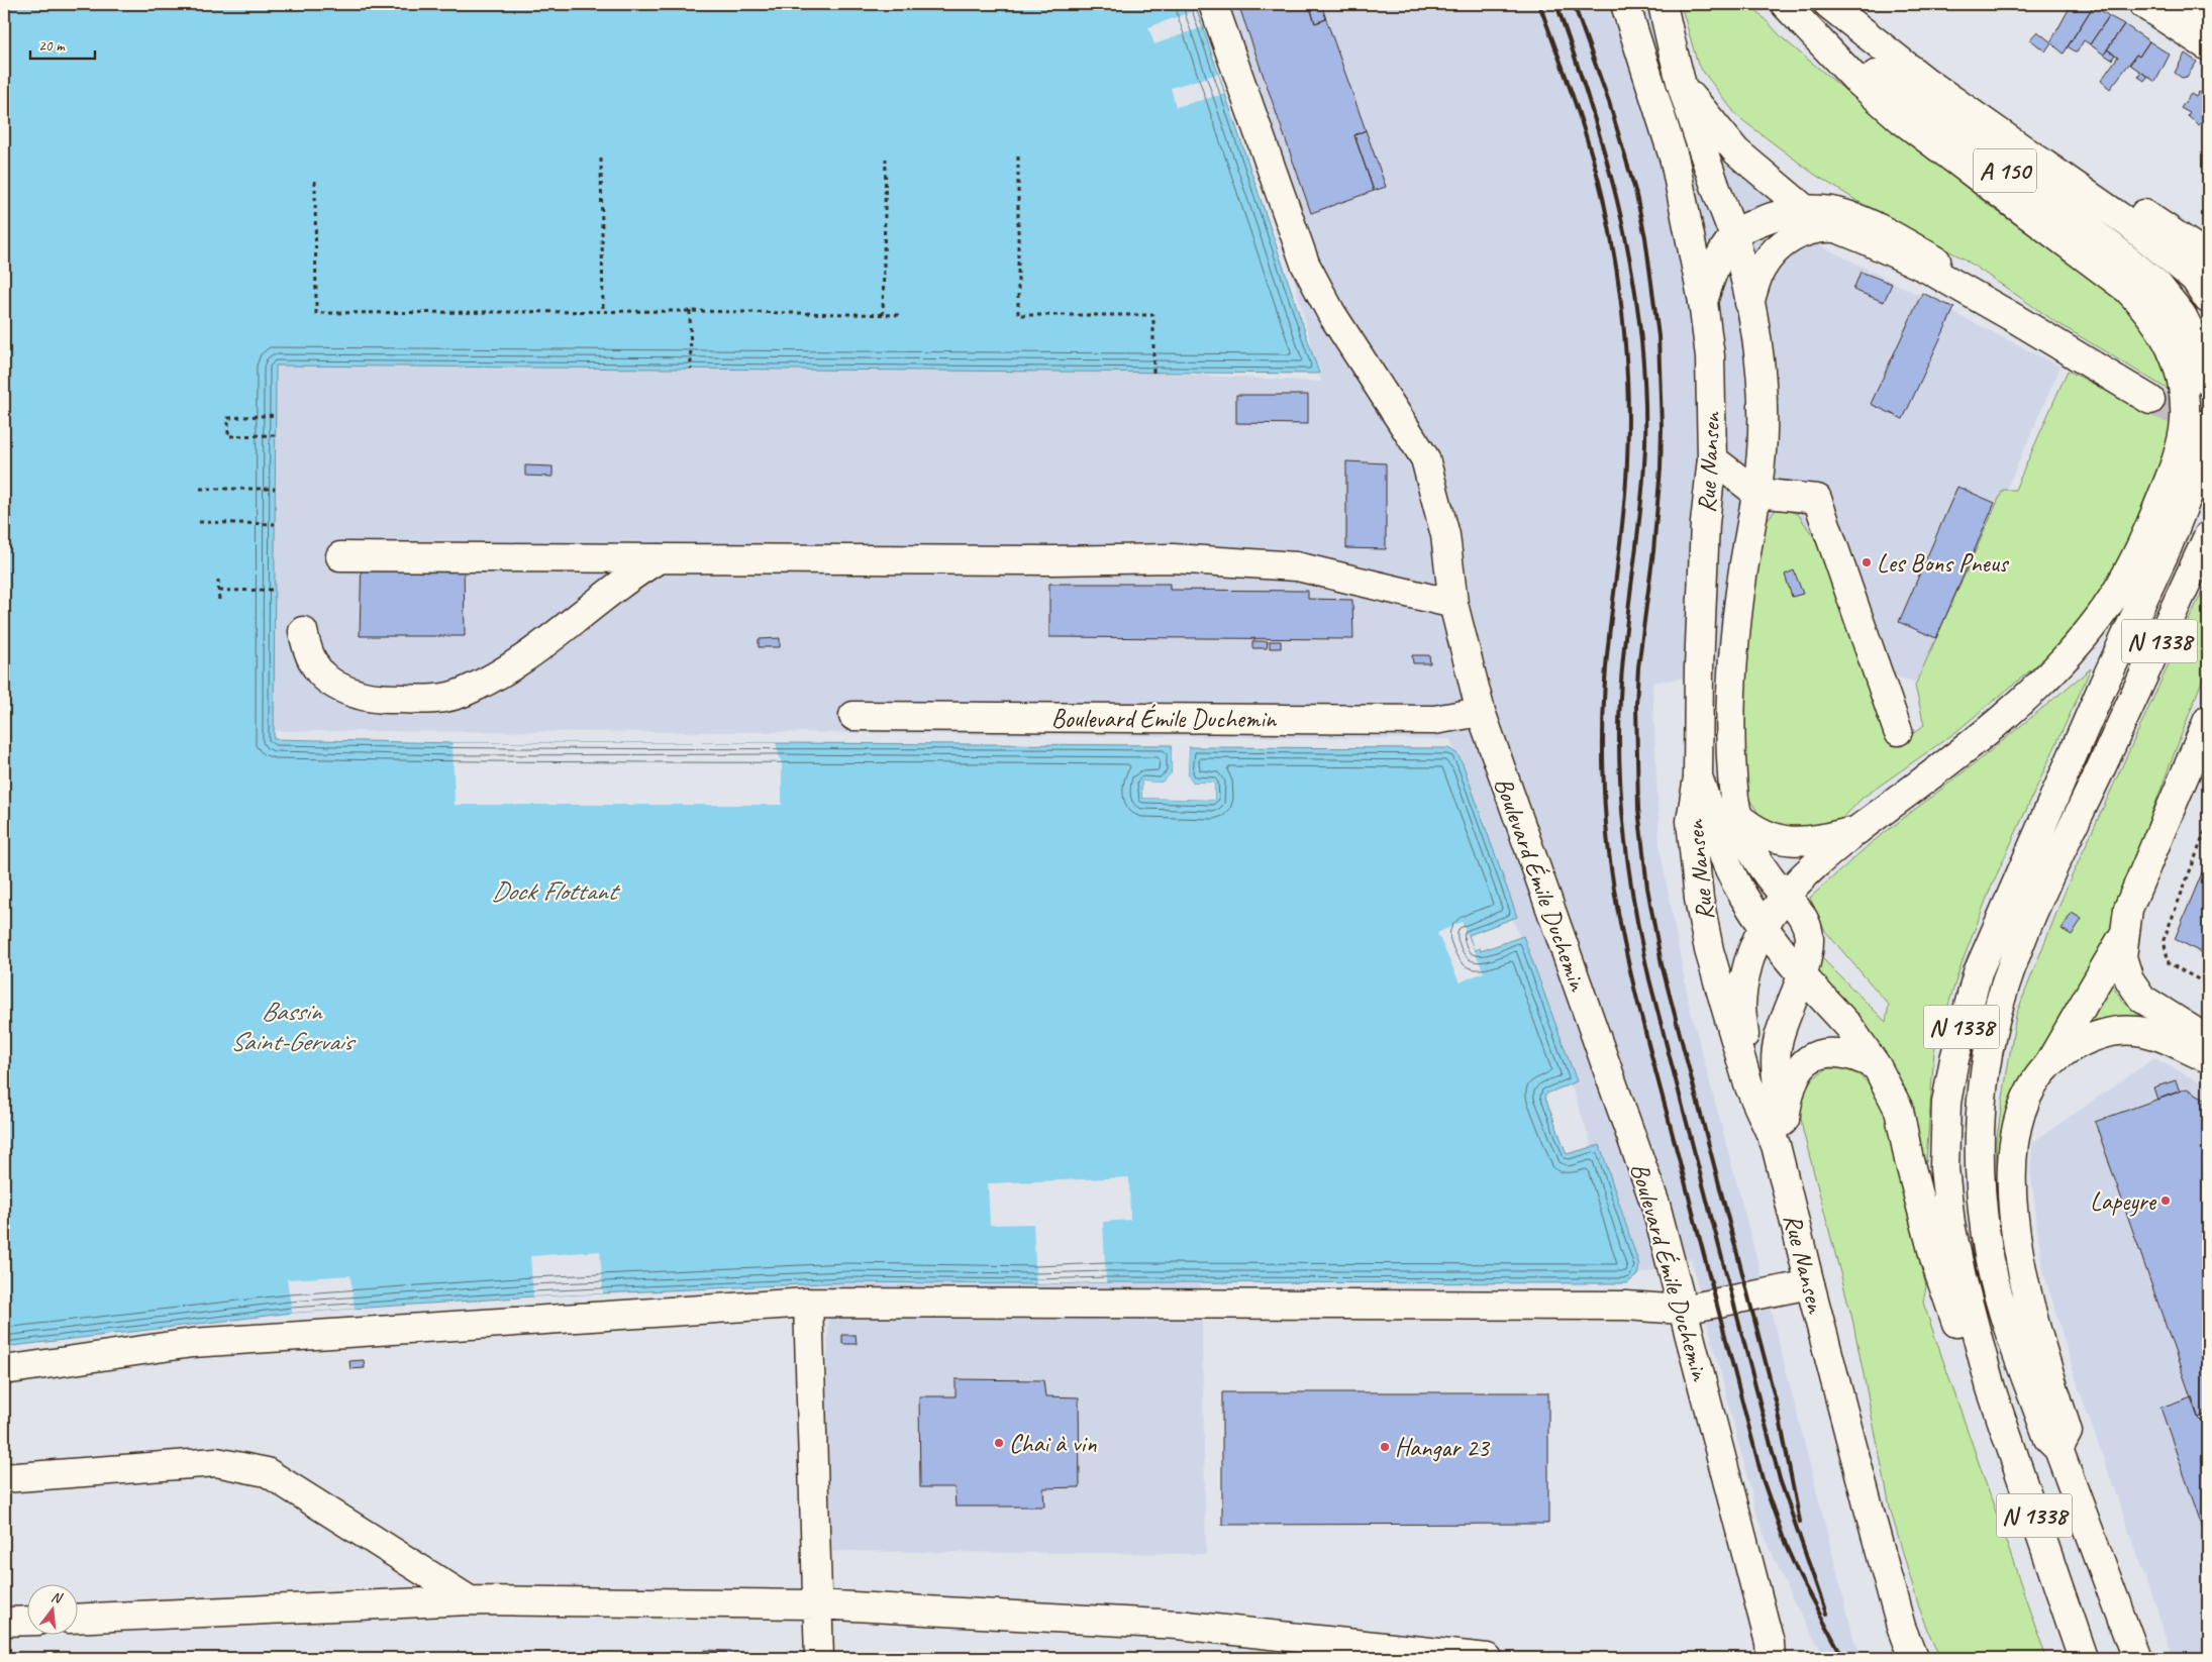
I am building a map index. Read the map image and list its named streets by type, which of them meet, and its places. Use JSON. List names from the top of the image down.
{
  "streets": {
    "main road": [
      "A 150",
      "Rue Nansen",
      "N 1338",
      "Boulevard Émile Duchemin"
    ]
  },
  "water": ["Dock Flottant", "Bassin Saint-Gervais"],
  "places": [
    "Les Bons Pneus",
    "Lapeyre",
    "Chai à vin",
    "Hangar 23"
  ],
  "scale_bar": "20 m",
  "north": "top"
}
